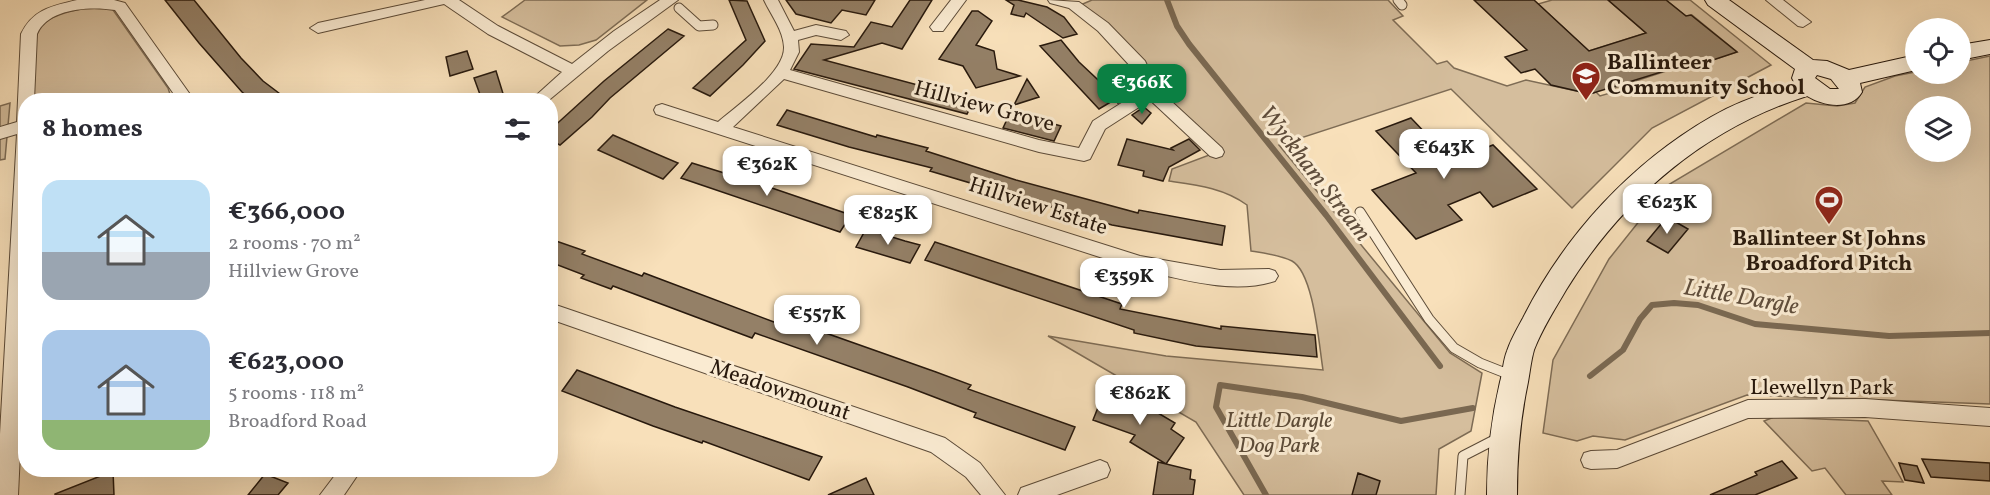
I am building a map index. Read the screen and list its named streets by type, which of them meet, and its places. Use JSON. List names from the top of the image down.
{
  "streets": {
    "street": [
      "Hillview Grove",
      "Hillview Estate",
      "Llewellyn Park",
      "Meadowmount"
    ]
  },
  "water": ["Wyckham Stream", "Little Dargle"],
  "parks": ["Little Dargle Dog Park"],
  "places": {
    "school or university": ["Ballinteer Community School"],
    "sports": ["Ballinteer St Johns Broadford Pitch"]
  },
  "page": {
    "price": [
      "€366K",
      "€643K",
      "€362K",
      "€623K",
      "€825K",
      "€359K",
      "€557K",
      "€862K"
    ],
    "heading": "8 homes",
    "list": [
      {
        "name": "€366,000",
        "note": "2 rooms · 70 m² · Hillview Grove"
      },
      {
        "name": "€623,000",
        "note": "5 rooms · 118 m² · Broadford Road"
      }
    ]
  }
}
